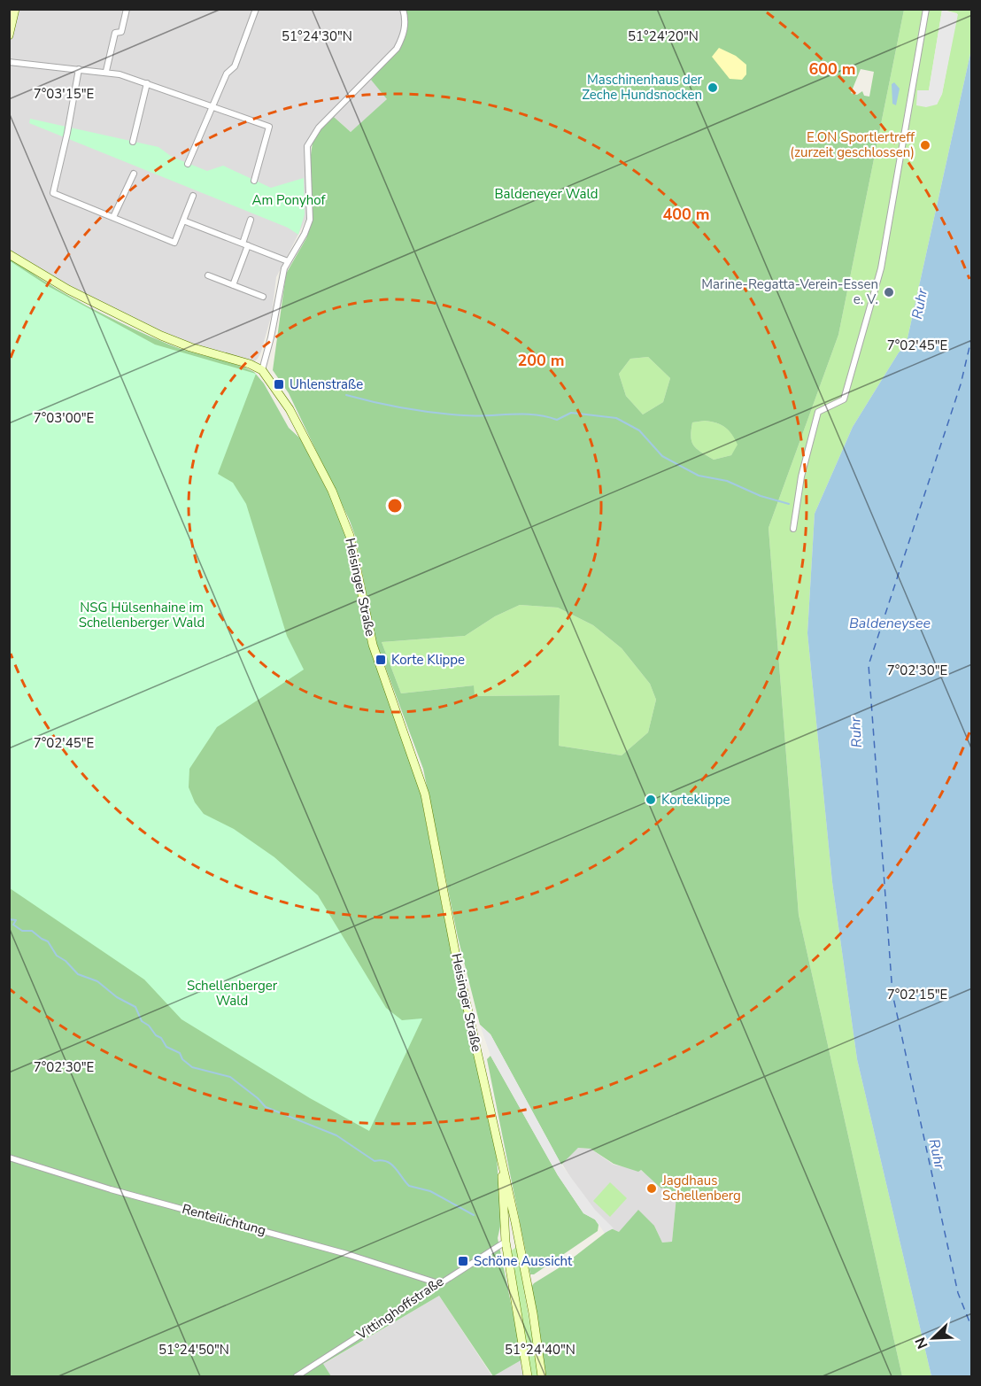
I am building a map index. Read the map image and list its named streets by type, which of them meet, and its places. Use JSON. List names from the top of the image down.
{
  "streets": {
    "main road": ["Heisinger Straße"],
    "street": ["Renteilichtung", "Vittinghoffstraße"]
  },
  "crossings": [
    ["Heisinger Straße", "Vittinghoffstraße"],
    ["Renteilichtung", "Vittinghoffstraße"]
  ],
  "water": ["Ruhr", "Baldeneysee"],
  "parks": [
    "Baldeneyer Wald",
    "Am Ponyhof",
    "NSG Hülsenhaine im Schellenberger Wald",
    "Schellenberger Wald"
  ],
  "places": {
    "other": [
      "Maschinenhaus der Zeche Hundsnocken",
      "E.ON Sportlertreff (zurzeit geschlossen)",
      "Marine-Regatta-Verein-Essen e. V.",
      "Korteklippe",
      "Jagdhaus Schellenberg"
    ],
    "transit": ["Uhlenstraße", "Korte Klippe", "Schöne Aussicht"]
  },
  "north": "bottom left",
  "coordinates": [
    "51°24'30\"N",
    "51°24'20\"N",
    "7°03'15\"E",
    "7°02'45\"E",
    "7°03'00\"E",
    "7°02'30\"E",
    "7°02'15\"E",
    "51°24'50\"N",
    "51°24'40\"N"
  ],
  "rings": ["600 m", "400 m", "200 m"]
}
